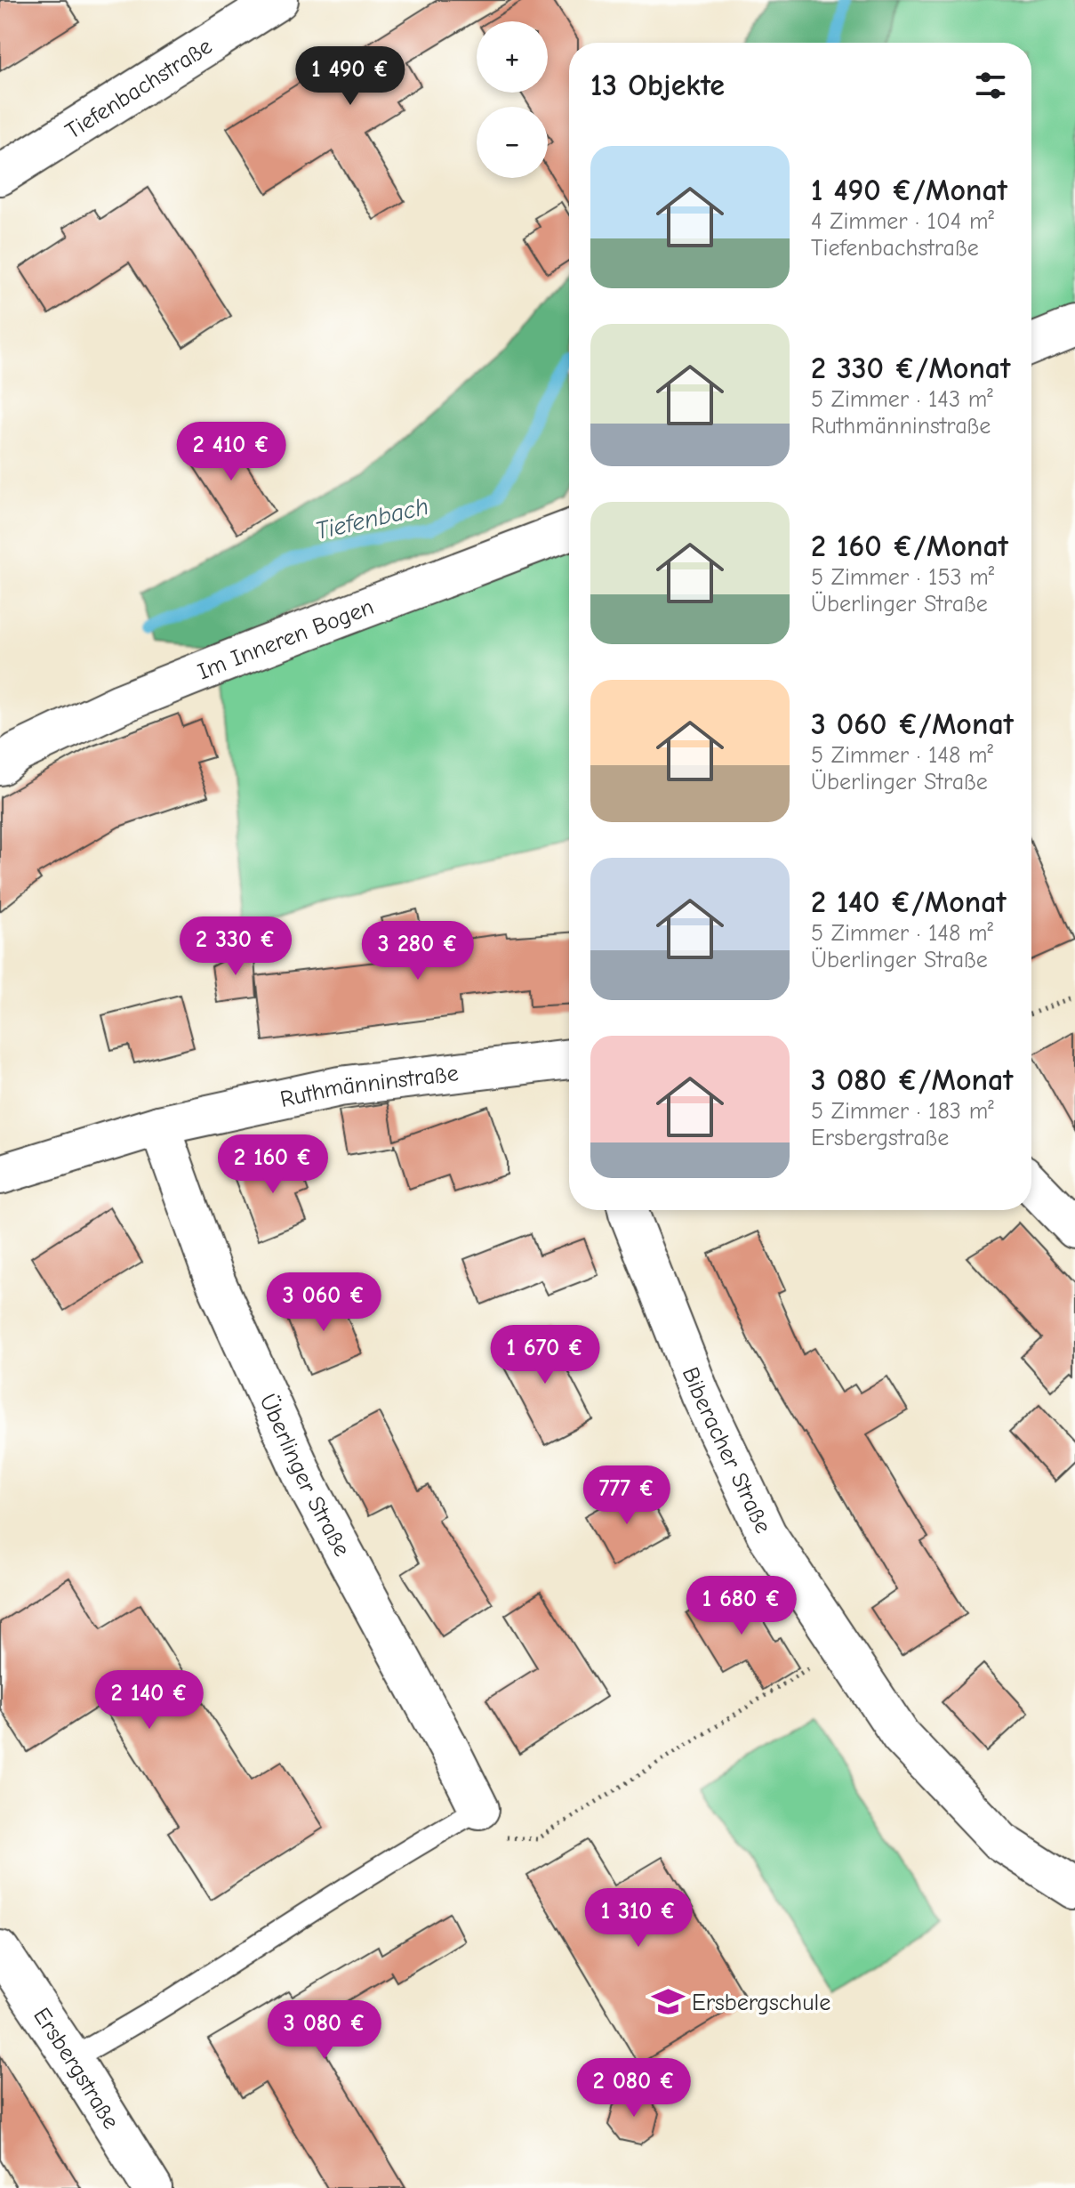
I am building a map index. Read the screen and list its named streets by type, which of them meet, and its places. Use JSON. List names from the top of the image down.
{
  "streets": {
    "street": [
      "Tiefenbachstraße",
      "Im Inneren Bogen",
      "Ruthmänninstraße",
      "Biberacher Straße",
      "Überlinger Straße",
      "Ersbergstraße"
    ]
  },
  "crossings": [
    ["Ruthmänninstraße", "Überlinger Straße"]
  ],
  "water": ["Tiefenbach"],
  "places": {
    "school or university": ["Ersbergschule"]
  },
  "page": {
    "map_buttons": ["+", "−"],
    "heading": "13 Objekte",
    "price": [
      "1 490 €",
      "2 410 €",
      "2 330 €",
      "3 280 €",
      "2 160 €",
      "3 060 €",
      "1 670 €",
      "777 €",
      "1 680 €",
      "2 140 €",
      "1 310 €",
      "3 080 €",
      "2 080 €"
    ],
    "list": [
      {
        "name": "1 490 €/Monat",
        "note": "4 Zimmer · 104 m² · Tiefenbachstraße"
      },
      {
        "name": "2 330 €/Monat",
        "note": "5 Zimmer · 143 m² · Ruthmänninstraße"
      },
      {
        "name": "2 160 €/Monat",
        "note": "5 Zimmer · 153 m² · Überlinger Straße"
      },
      {
        "name": "3 060 €/Monat",
        "note": "5 Zimmer · 148 m² · Überlinger Straße"
      },
      {
        "name": "2 140 €/Monat",
        "note": "5 Zimmer · 148 m² · Überlinger Straße"
      },
      {
        "name": "3 080 €/Monat",
        "note": "5 Zimmer · 183 m² · Ersbergstraße"
      }
    ]
  }
}
